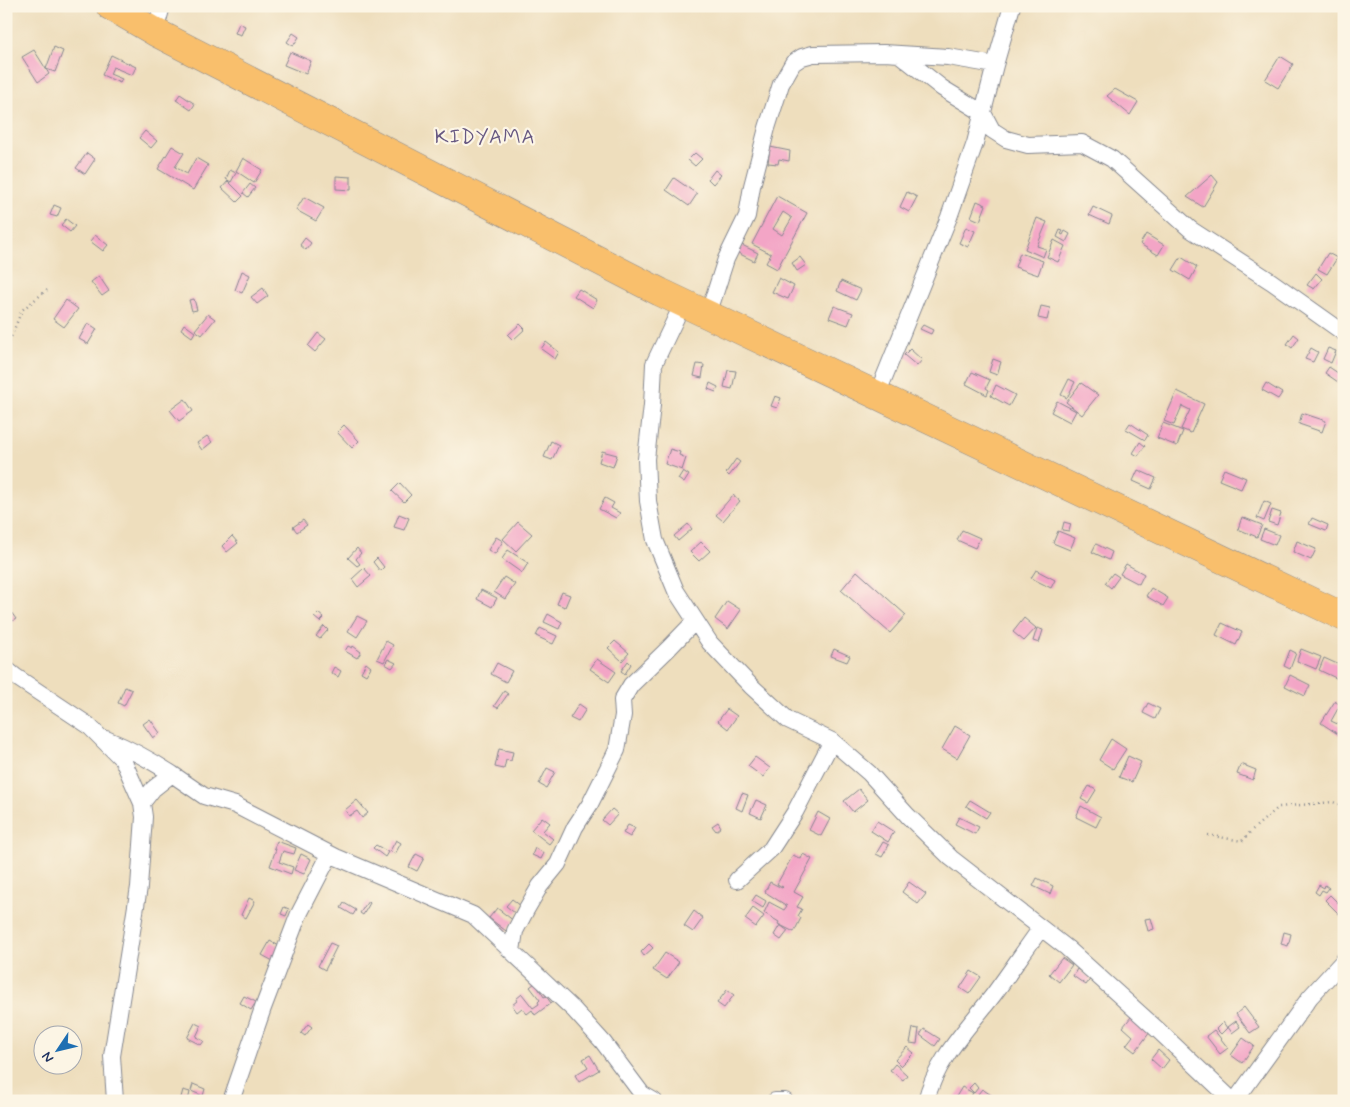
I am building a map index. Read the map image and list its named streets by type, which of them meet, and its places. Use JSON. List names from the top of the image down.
{
  "districts": ["KIDYAMA"],
  "north": "bottom left"
}
